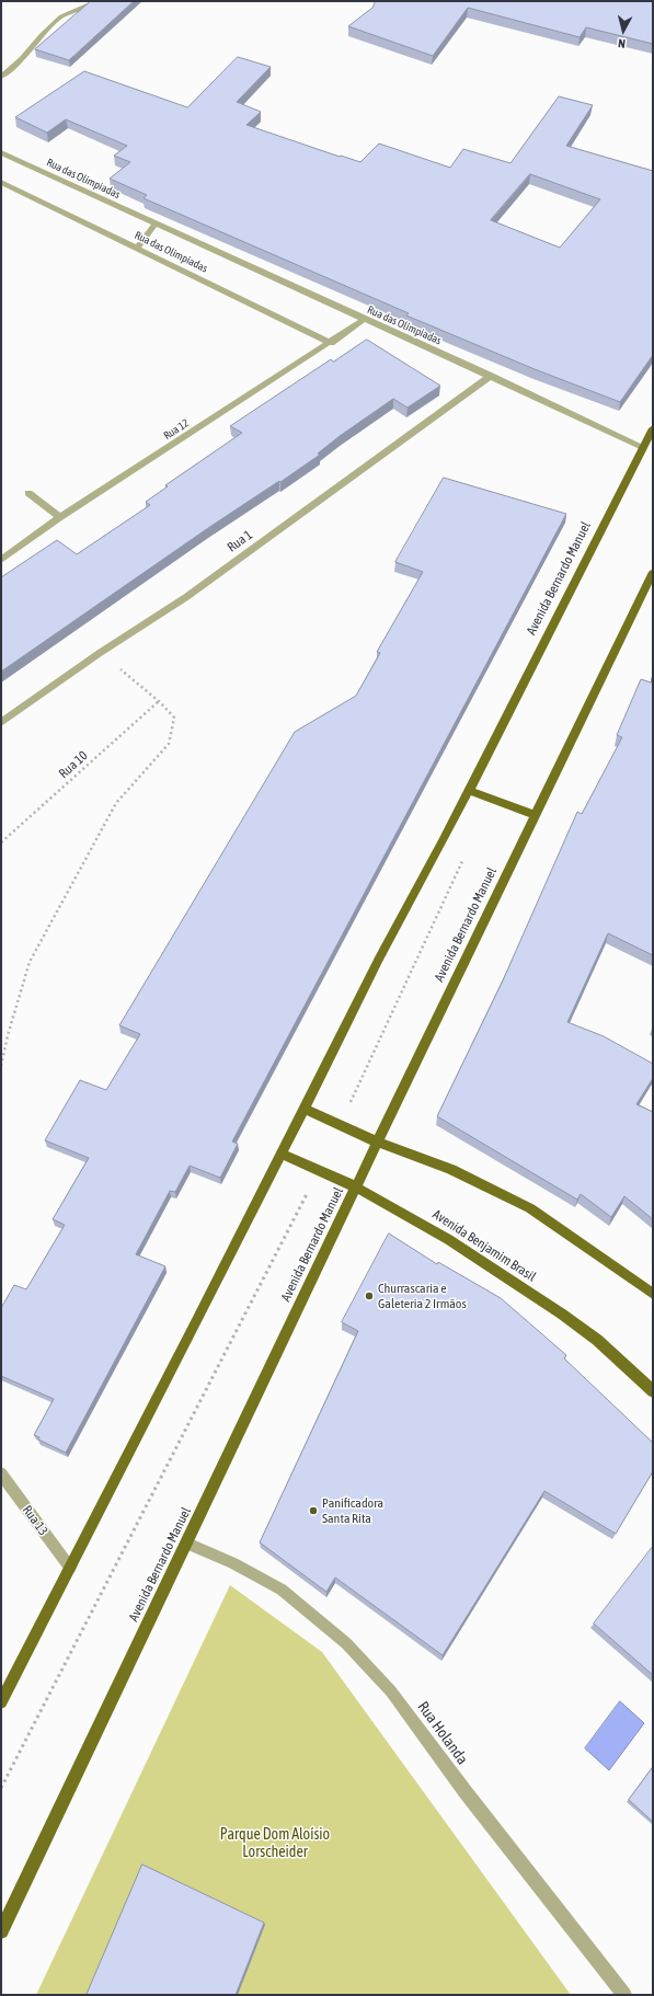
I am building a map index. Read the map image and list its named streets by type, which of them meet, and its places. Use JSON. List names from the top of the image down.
{
  "streets": {
    "main road": ["Avenida Bernardo Manuel", "Avenida Benjamim Brasil"],
    "street": [
      "Rua das Olímpiadas",
      "Rua das Olimpíadas",
      "Rua 12",
      "Rua 1",
      "Rua 13",
      "Rua Holanda"
    ],
    "path": ["Rua 10"]
  },
  "crossings": [
    ["Rua das Olímpiadas", "Rua 12"],
    ["Rua das Olímpiadas", "Rua 1"],
    ["Rua das Olímpiadas", "Avenida Bernardo Manuel"],
    ["Rua das Olimpíadas", "Rua 12"],
    ["Avenida Bernardo Manuel", "Avenida Benjamim Brasil"],
    ["Avenida Bernardo Manuel", "Rua 13"],
    ["Avenida Bernardo Manuel", "Rua Holanda"]
  ],
  "parks": ["Parque Dom Aloísio Lorscheider"],
  "places": ["Churrascaria e Galeteria 2 Irmãos", "Panificadora Santa Rita"],
  "north": "bottom"
}
